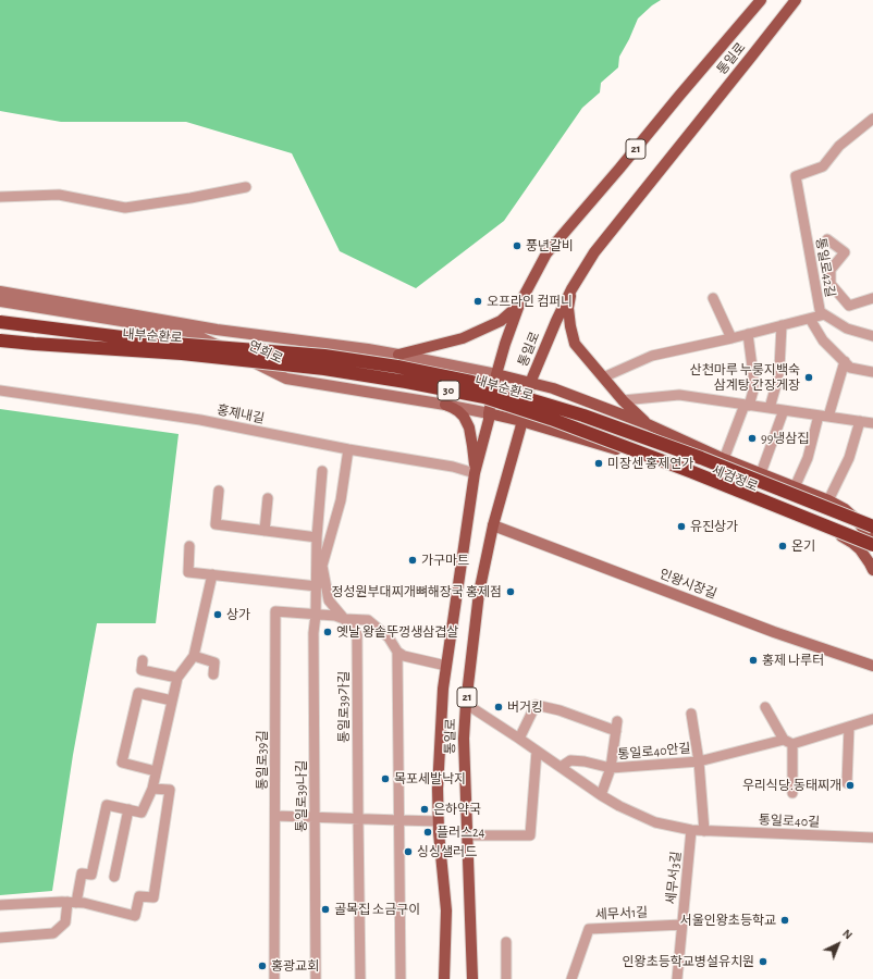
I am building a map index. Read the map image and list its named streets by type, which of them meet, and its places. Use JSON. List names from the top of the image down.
{
  "streets": {
    "highway": ["내부순환로", "30"],
    "main road": [
      "통일로",
      "21",
      "연희로",
      "세검정로",
      "인왕시장길"
    ],
    "street": [
      "통일로42길",
      "홍제내길",
      "통일로39가길",
      "통일로40안길",
      "통일로39길",
      "통일로39나길",
      "통일로40길",
      "세무서3길",
      "세무서1길"
    ]
  },
  "crossings": [
    ["통일로", "연희로"],
    ["통일로", "홍제내길"],
    ["통일로", "세검정로"],
    ["통일로", "인왕시장길"],
    ["통일로", "통일로40길"],
    ["내부순환로", "세검정로"],
    ["연희로", "세검정로"],
    ["통일로39가길", "통일로39길"],
    ["통일로40안길", "통일로40길"],
    ["통일로39길", "통일로39나길"],
    ["통일로40길", "세무서3길"],
    ["세무서3길", "세무서1길"]
  ],
  "places": [
    "풍년갈비",
    "오프라인 컴퍼니",
    "산천마루 누룽지백숙 삼계탕 간장게장",
    "99냉삼집",
    "미장센 홍제연가",
    "유진상가",
    "온기",
    "가구마트",
    "정성원부대찌개뼈해장국 홍제점",
    "상가",
    "옛날 왕솥뚜껑생삼겹살",
    "홍제 나루터",
    "버거킹",
    "목포세발낙지",
    "우리식당.동태찌개",
    "은하약국",
    "플러스24",
    "싱싱샐러드",
    "골목집 소금구이",
    "서울인왕초등학교",
    "인왕초등학교병설유치원",
    "홍광교회"
  ],
  "north": "top right"
}
